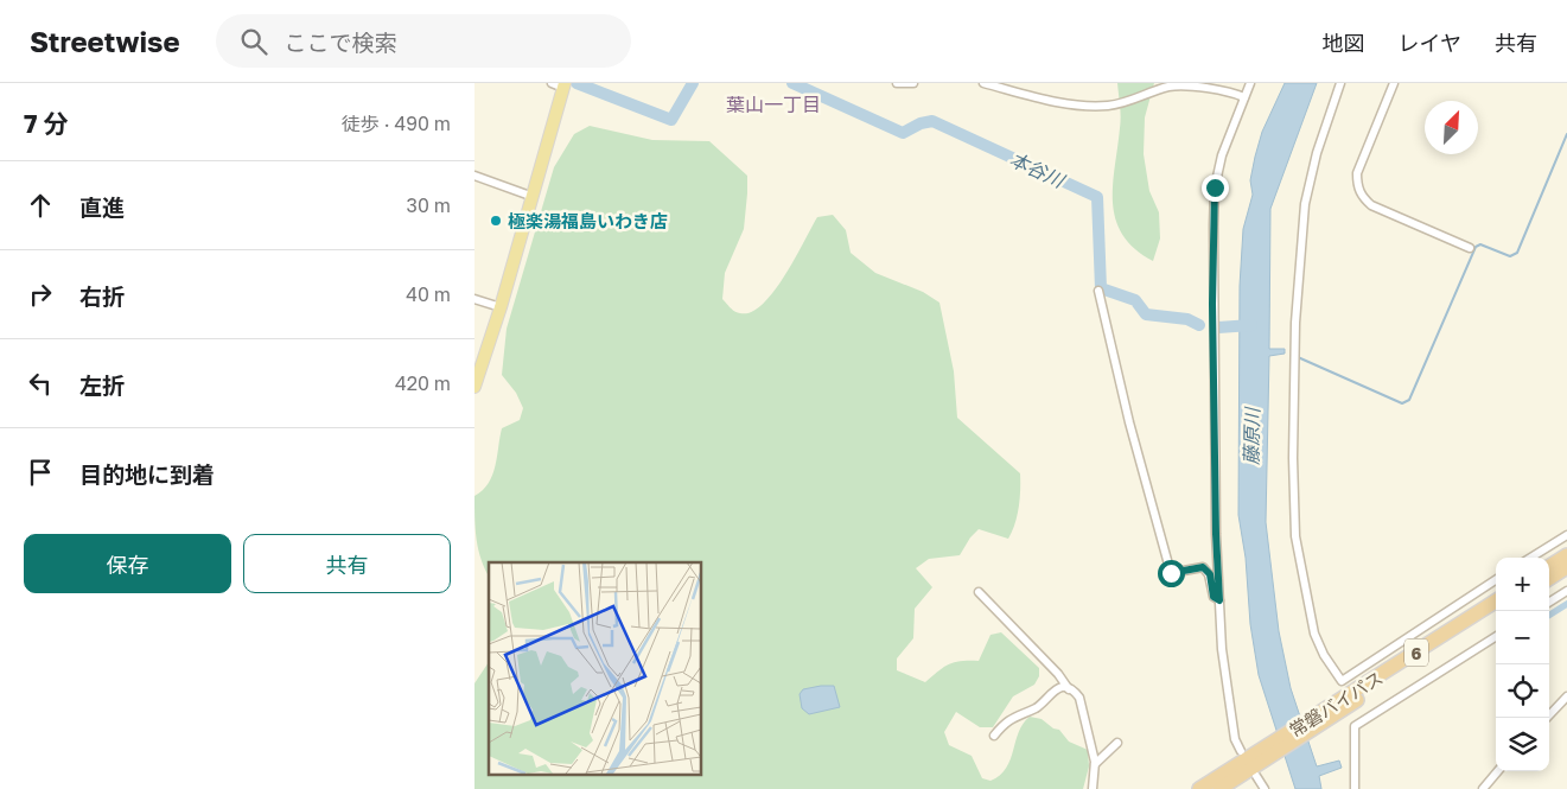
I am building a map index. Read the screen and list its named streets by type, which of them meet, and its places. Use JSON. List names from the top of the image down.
{
  "streets": {
    "highway": ["6", "常磐バイパス"]
  },
  "districts": ["葉山一丁目"],
  "water": ["本谷川", "藤原川"],
  "places": ["極楽湯福島いわき店"],
  "north": "top right",
  "page": {
    "header": "Streetwise",
    "search": "ここで検索",
    "nav": ["地図", "レイヤ", "共有"],
    "heading": ["7 分", "徒歩 · 490 m"],
    "list": [
      ["直進", "30 m"],
      ["右折", "40 m"],
      ["左折", "420 m"],
      "目的地に到着"
    ],
    "buttons": ["保存", "共有"],
    "map_buttons": ["+", "−"]
  }
}
